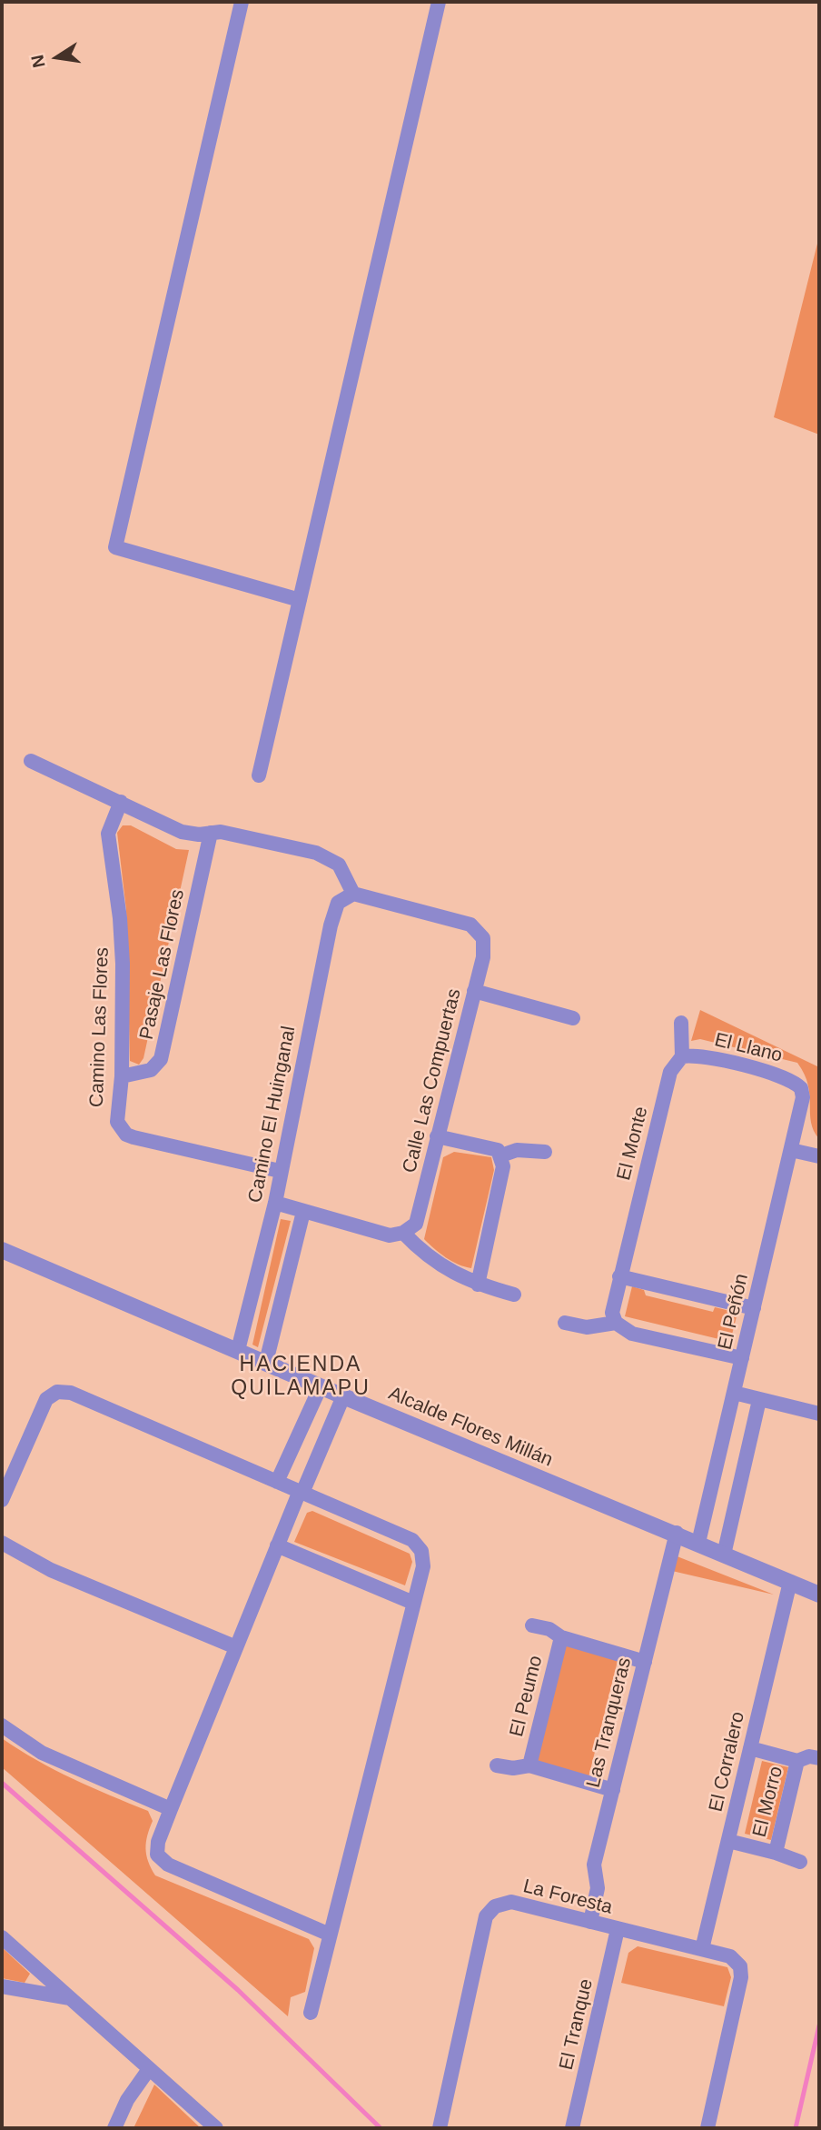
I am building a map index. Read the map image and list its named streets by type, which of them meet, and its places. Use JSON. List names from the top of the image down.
{
  "streets": {
    "street": [
      "Pasaje Las Flores",
      "Camino Las Flores",
      "El Llano",
      "Calle Las Compuertas",
      "Camino El Huinganal",
      "El Monte",
      "El Peñón",
      "Alcalde Flores Millán",
      "El Peumo",
      "Las Tranqueras",
      "El Corralero",
      "El Morro",
      "La Foresta",
      "El Tranque"
    ]
  },
  "crossings": [
    ["Pasaje Las Flores", "Camino Las Flores"],
    ["Camino Las Flores", "Camino El Huinganal"],
    ["El Llano", "El Monte"],
    ["El Llano", "El Peñón"],
    ["Calle Las Compuertas", "Camino El Huinganal"],
    ["Camino El Huinganal", "Alcalde Flores Millán"],
    ["El Peñón", "Alcalde Flores Millán"],
    ["Alcalde Flores Millán", "Las Tranqueras"],
    ["Alcalde Flores Millán", "El Corralero"],
    ["El Peumo", "Las Tranqueras"],
    ["Las Tranqueras", "La Foresta"],
    ["El Corralero", "El Morro"],
    ["El Corralero", "La Foresta"],
    ["La Foresta", "El Tranque"]
  ],
  "districts": ["HACIENDA QUILAMAPU"],
  "north": "left"
}
